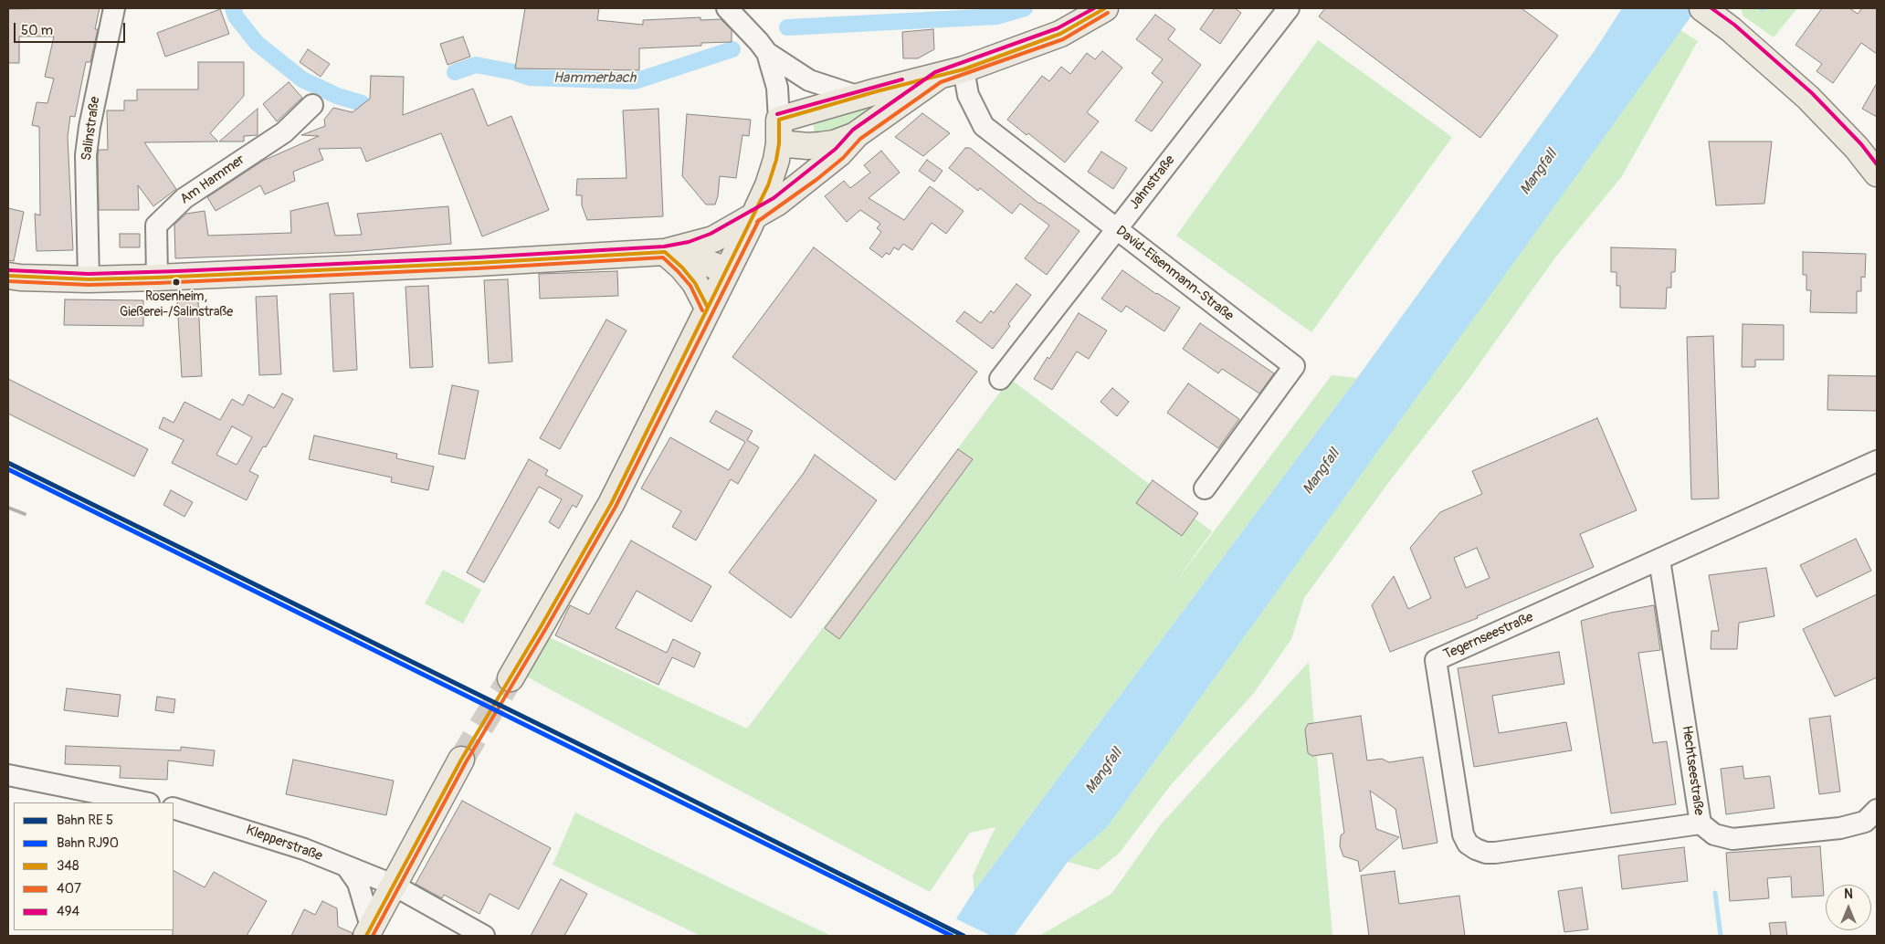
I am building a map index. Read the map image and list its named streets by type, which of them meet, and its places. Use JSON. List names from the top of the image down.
{
  "streets": {
    "street": [
      "Salinstraße",
      "Am Hammer",
      "Jahnstraße",
      "David-Eisenmann-Straße",
      "Tegernseestraße",
      "Hechtseestraße",
      "Klepperstraße"
    ]
  },
  "crossings": [
    ["Jahnstraße", "David-Eisenmann-Straße"],
    ["Tegernseestraße", "Hechtseestraße"]
  ],
  "water": ["Hammerbach", "Mangfall"],
  "places": ["Rosenheim, Gießerei-/Salinstraße"],
  "lines": [
    "transit line 348",
    "transit line 494",
    "transit line 407",
    "rail line RJ90"
  ],
  "legend": [
    "Bahn RE 5",
    "Bahn RJ90",
    "348",
    "407",
    "494"
  ],
  "scale_bar": "50 m",
  "north": "top"
}
